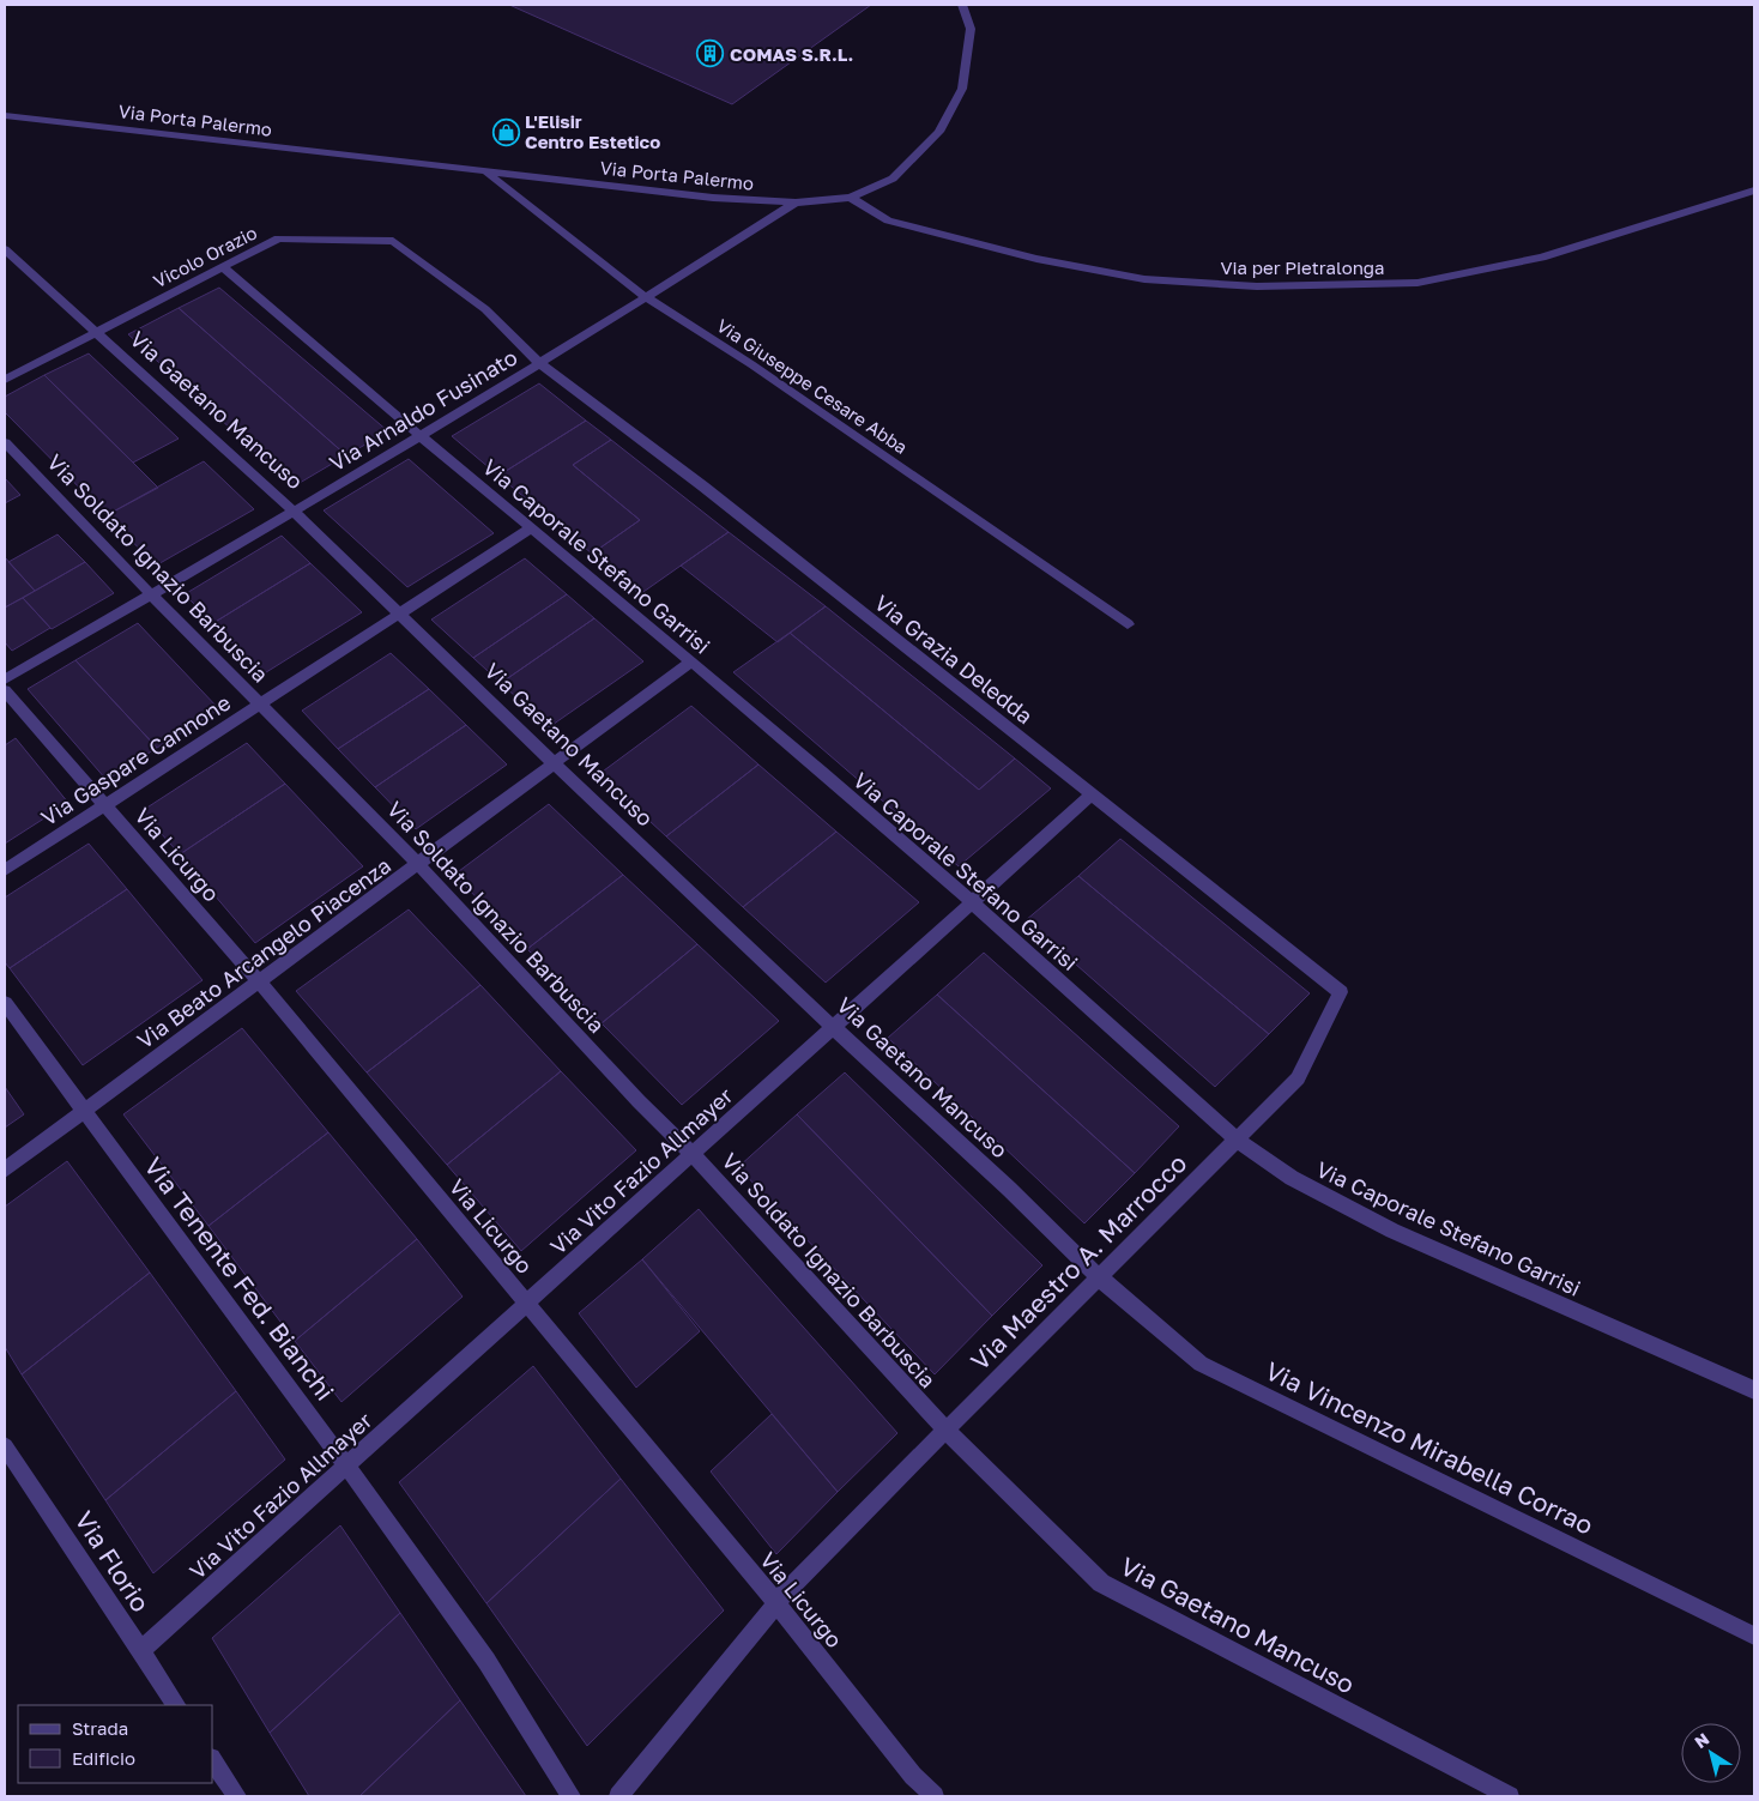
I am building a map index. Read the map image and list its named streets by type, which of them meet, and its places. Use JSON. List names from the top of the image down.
{
  "streets": {
    "street": [
      "Via Porta Palermo",
      "Vicolo Orazio",
      "Via per Pietralonga",
      "Via Giuseppe Cesare Abba",
      "Via Gaetano Mancuso",
      "Via Arnaldo Fusinato",
      "Via Caporale Stefano Garrisi",
      "Via Soldato Ignazio Barbuscia",
      "Via Grazia Deledda",
      "Via Gaspare Cannone",
      "Via Licurgo",
      "Via Beato Arcangelo Piacenza",
      "Via Vito Fazio Allmayer",
      "Via Maestro A. Marrocco",
      "Via Tenente Fed. Bianchi",
      "Via Vincenzo Mirabella Corrao",
      "Via Florio"
    ]
  },
  "crossings": [
    ["Via Porta Palermo", "Via per Pietralonga"],
    ["Via Porta Palermo", "Via Giuseppe Cesare Abba"],
    ["Via Porta Palermo", "Via Arnaldo Fusinato"],
    ["Vicolo Orazio", "Via Gaetano Mancuso"],
    ["Vicolo Orazio", "Via Arnaldo Fusinato"],
    ["Vicolo Orazio", "Via Caporale Stefano Garrisi"],
    ["Vicolo Orazio", "Via Grazia Deledda"],
    ["Via Giuseppe Cesare Abba", "Via Arnaldo Fusinato"],
    ["Via Gaetano Mancuso", "Via Arnaldo Fusinato"],
    ["Via Gaetano Mancuso", "Via Soldato Ignazio Barbuscia"],
    ["Via Gaetano Mancuso", "Via Gaspare Cannone"],
    ["Via Gaetano Mancuso", "Via Beato Arcangelo Piacenza"],
    ["Via Gaetano Mancuso", "Via Vito Fazio Allmayer"],
    ["Via Gaetano Mancuso", "Via Maestro A. Marrocco"],
    ["Via Gaetano Mancuso", "Via Vincenzo Mirabella Corrao"],
    ["Via Arnaldo Fusinato", "Via Caporale Stefano Garrisi"],
    ["Via Arnaldo Fusinato", "Via Soldato Ignazio Barbuscia"],
    ["Via Arnaldo Fusinato", "Via Grazia Deledda"],
    ["Via Caporale Stefano Garrisi", "Via Gaspare Cannone"],
    ["Via Caporale Stefano Garrisi", "Via Beato Arcangelo Piacenza"],
    ["Via Caporale Stefano Garrisi", "Via Vito Fazio Allmayer"],
    ["Via Caporale Stefano Garrisi", "Via Maestro A. Marrocco"],
    ["Via Soldato Ignazio Barbuscia", "Via Gaspare Cannone"],
    ["Via Soldato Ignazio Barbuscia", "Via Beato Arcangelo Piacenza"],
    ["Via Soldato Ignazio Barbuscia", "Via Vito Fazio Allmayer"],
    ["Via Soldato Ignazio Barbuscia", "Via Maestro A. Marrocco"],
    ["Via Grazia Deledda", "Via Vito Fazio Allmayer"],
    ["Via Grazia Deledda", "Via Maestro A. Marrocco"],
    ["Via Gaspare Cannone", "Via Licurgo"],
    ["Via Licurgo", "Via Beato Arcangelo Piacenza"],
    ["Via Licurgo", "Via Vito Fazio Allmayer"],
    ["Via Licurgo", "Via Maestro A. Marrocco"],
    ["Via Beato Arcangelo Piacenza", "Via Tenente Fed. Bianchi"],
    ["Via Vito Fazio Allmayer", "Via Tenente Fed. Bianchi"],
    ["Via Vito Fazio Allmayer", "Via Florio"],
    ["Via Maestro A. Marrocco", "Via Vincenzo Mirabella Corrao"]
  ],
  "places": {
    "building": ["COMAS S.R.L."],
    "shop": ["L'Elisir Centro Estetico"]
  },
  "legend": ["Strada", "Edificio"],
  "north": "top left"
}
